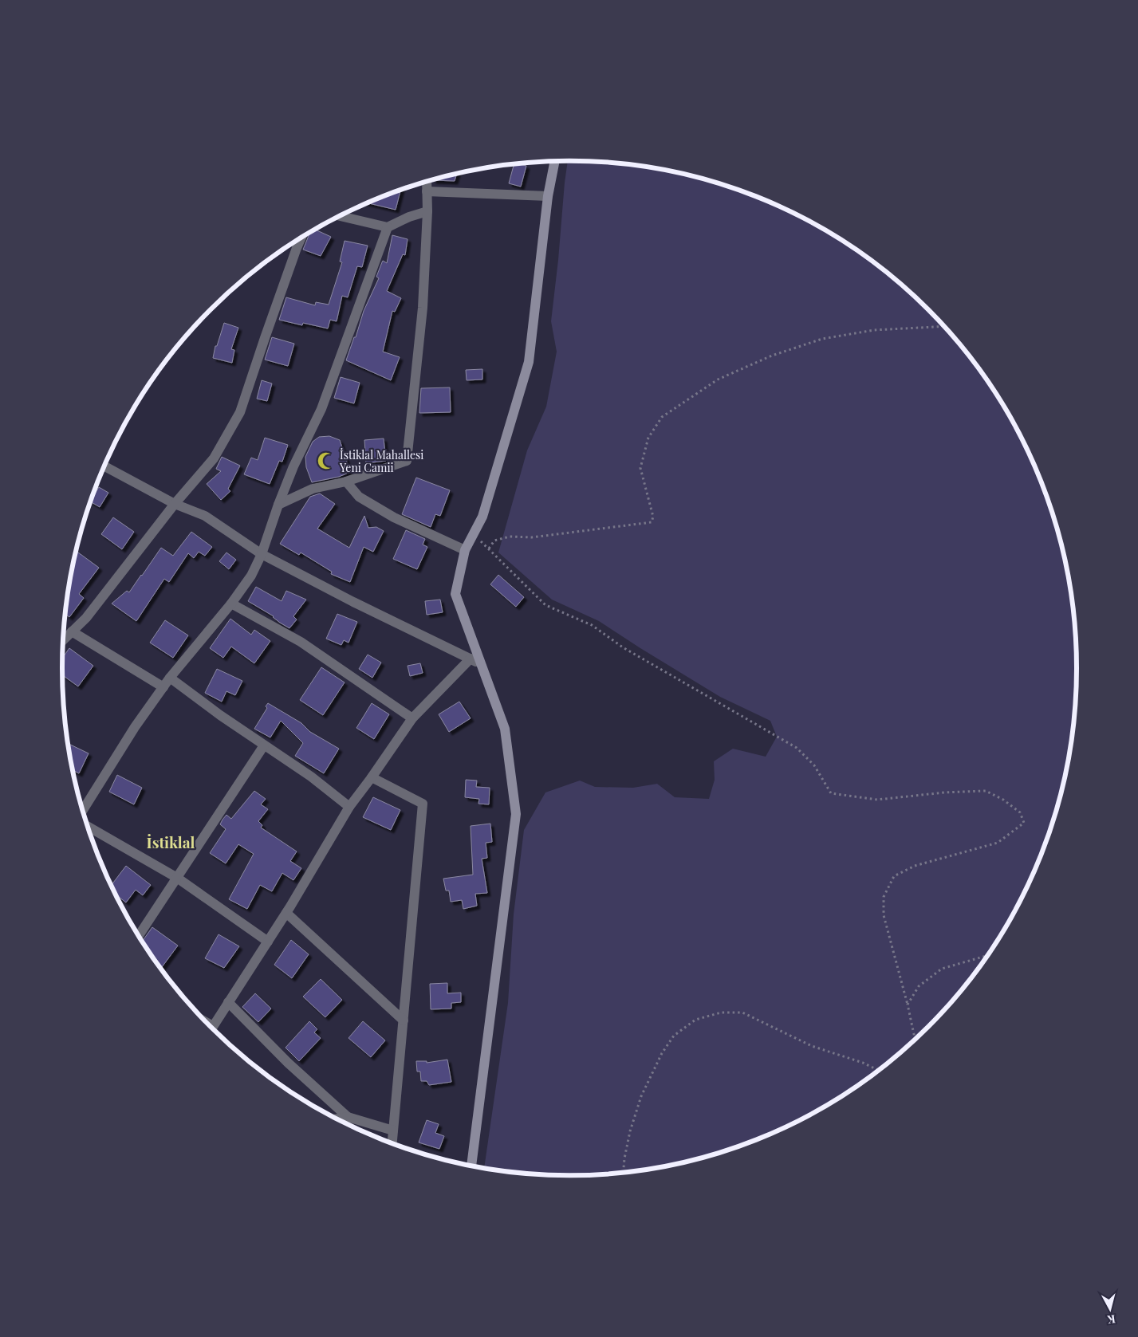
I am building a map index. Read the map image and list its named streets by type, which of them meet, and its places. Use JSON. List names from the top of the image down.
{
  "districts": ["İstiklal"],
  "places": {
    "mosque": ["İstiklal Mahallesi Yeni Camii"]
  },
  "north": "bottom"
}
